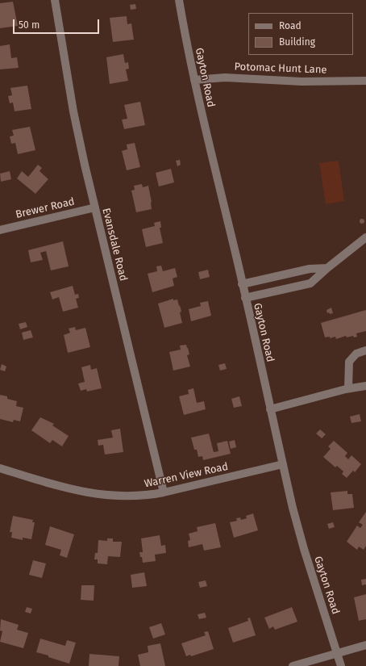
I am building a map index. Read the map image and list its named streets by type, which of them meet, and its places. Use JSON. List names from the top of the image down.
{
  "streets": {
    "street": [
      "Potomac Hunt Lane",
      "Gayton Road",
      "Brewer Road",
      "Evansdale Road",
      "Warren View Road"
    ]
  },
  "crossings": [
    ["Potomac Hunt Lane", "Gayton Road"],
    ["Gayton Road", "Warren View Road"],
    ["Brewer Road", "Evansdale Road"],
    ["Evansdale Road", "Warren View Road"]
  ],
  "legend": ["Road", "Building"],
  "scale_bar": "50 m"
}
